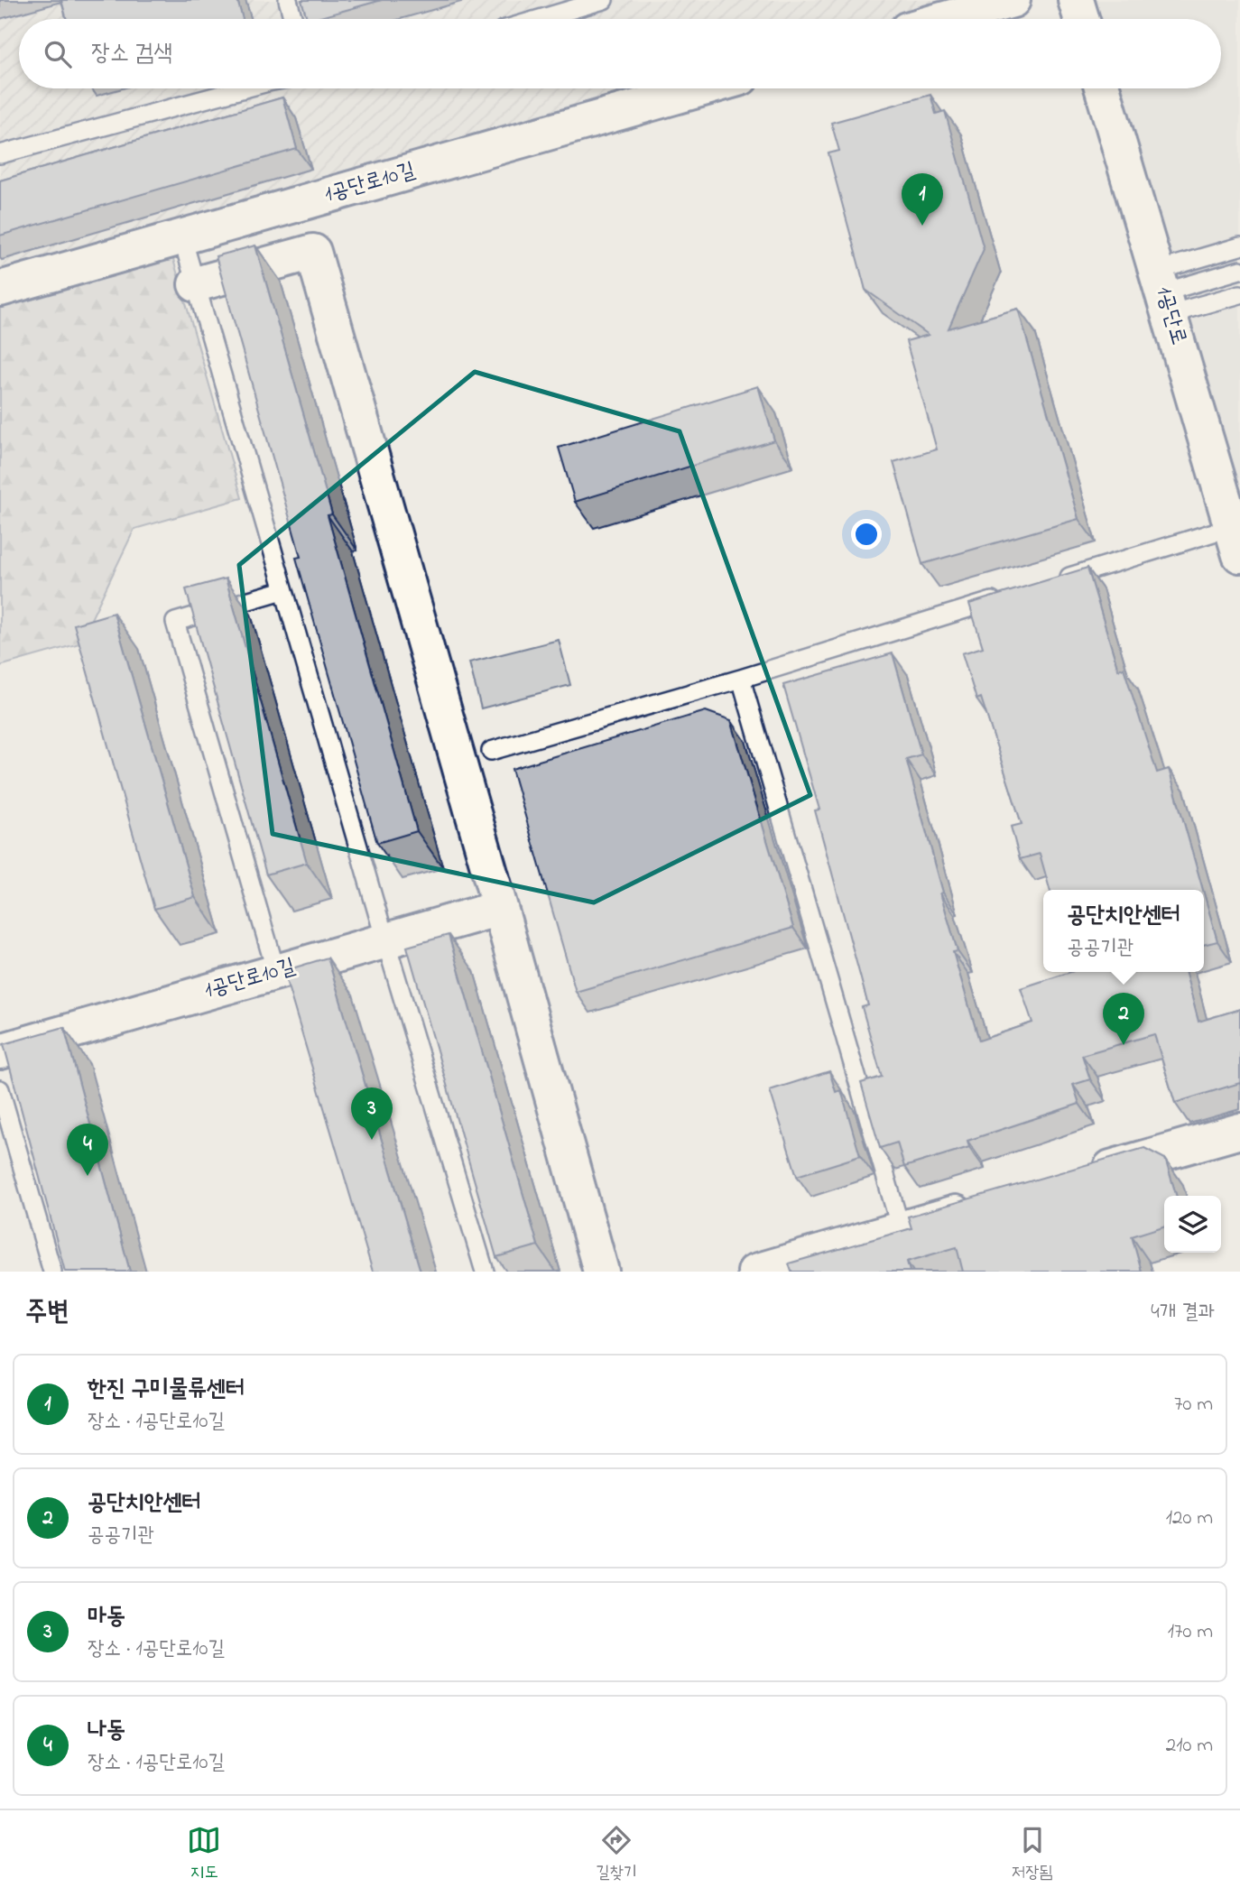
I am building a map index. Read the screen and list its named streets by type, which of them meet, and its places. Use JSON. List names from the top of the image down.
{
  "streets": {
    "street": ["1공단로10길", "1공단로"]
  },
  "page": {
    "search": "장소 검색",
    "pins": [
      "1",
      "2",
      "3",
      "4"
    ],
    "popup": ["공단치안센터", "공공기관"],
    "heading": ["주변", "4개 결과"],
    "list": [
      {
        "mark": "1",
        "name": "한진 구미물류센터",
        "note": "장소 · 1공단로10길",
        "value": "70 m"
      },
      {
        "mark": "2",
        "name": "공단치안센터",
        "note": "공공기관",
        "value": "120 m"
      },
      {
        "mark": "3",
        "name": "마동",
        "note": "장소 · 1공단로10길",
        "value": "170 m"
      },
      {
        "mark": "4",
        "name": "나동",
        "note": "장소 · 1공단로10길",
        "value": "210 m"
      }
    ],
    "nav": ["지도", "길찾기", "저장됨"]
  }
}
